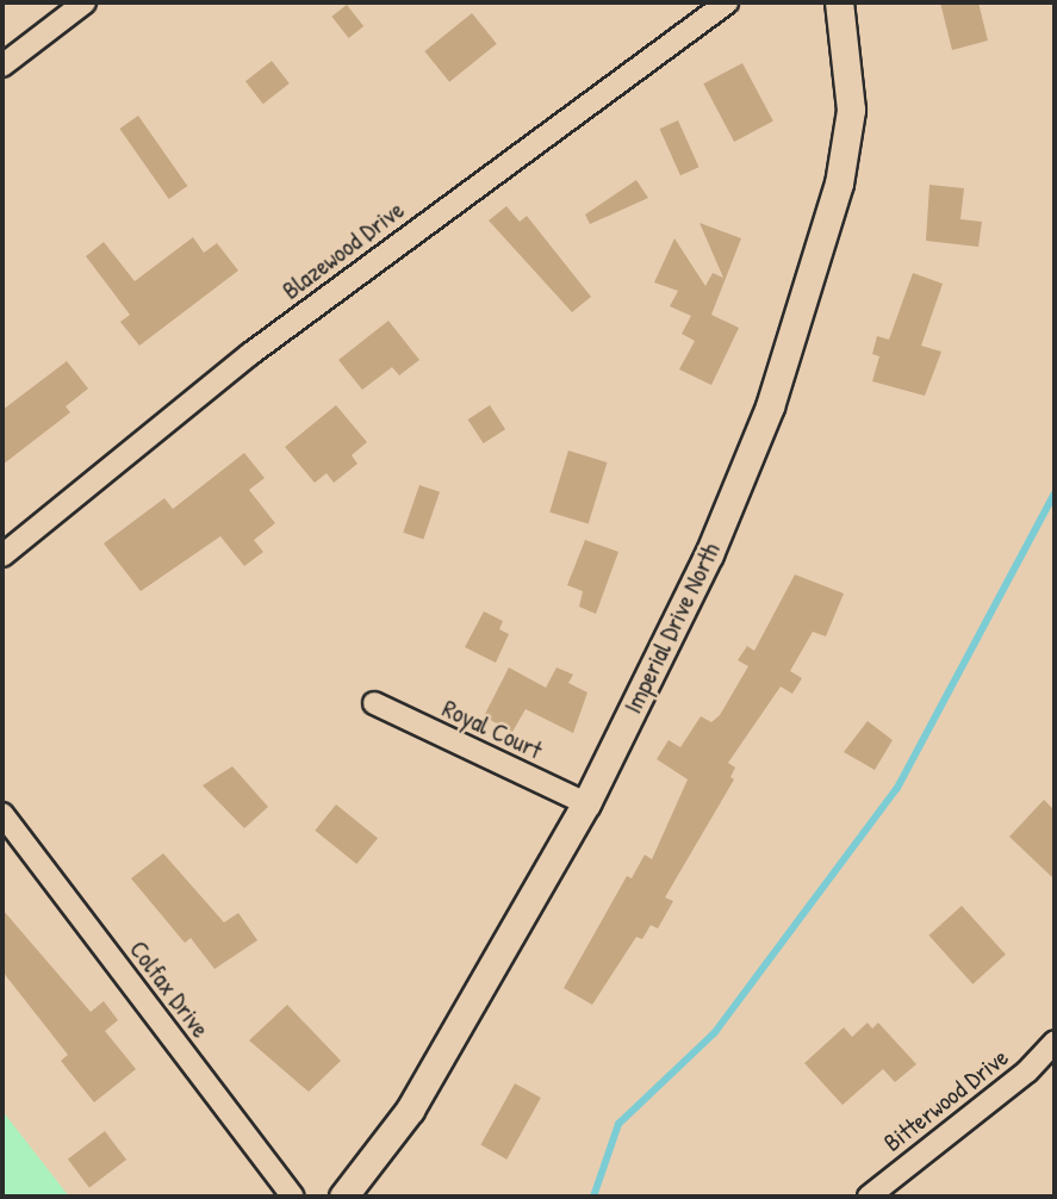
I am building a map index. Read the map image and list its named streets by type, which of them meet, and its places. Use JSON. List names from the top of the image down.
{
  "streets": {
    "street": [
      "Blazewood Drive",
      "Imperial Drive North",
      "Royal Court",
      "Colfax Drive",
      "Bitterwood Drive"
    ]
  },
  "crossings": [
    ["Imperial Drive North", "Royal Court"]
  ]
}
